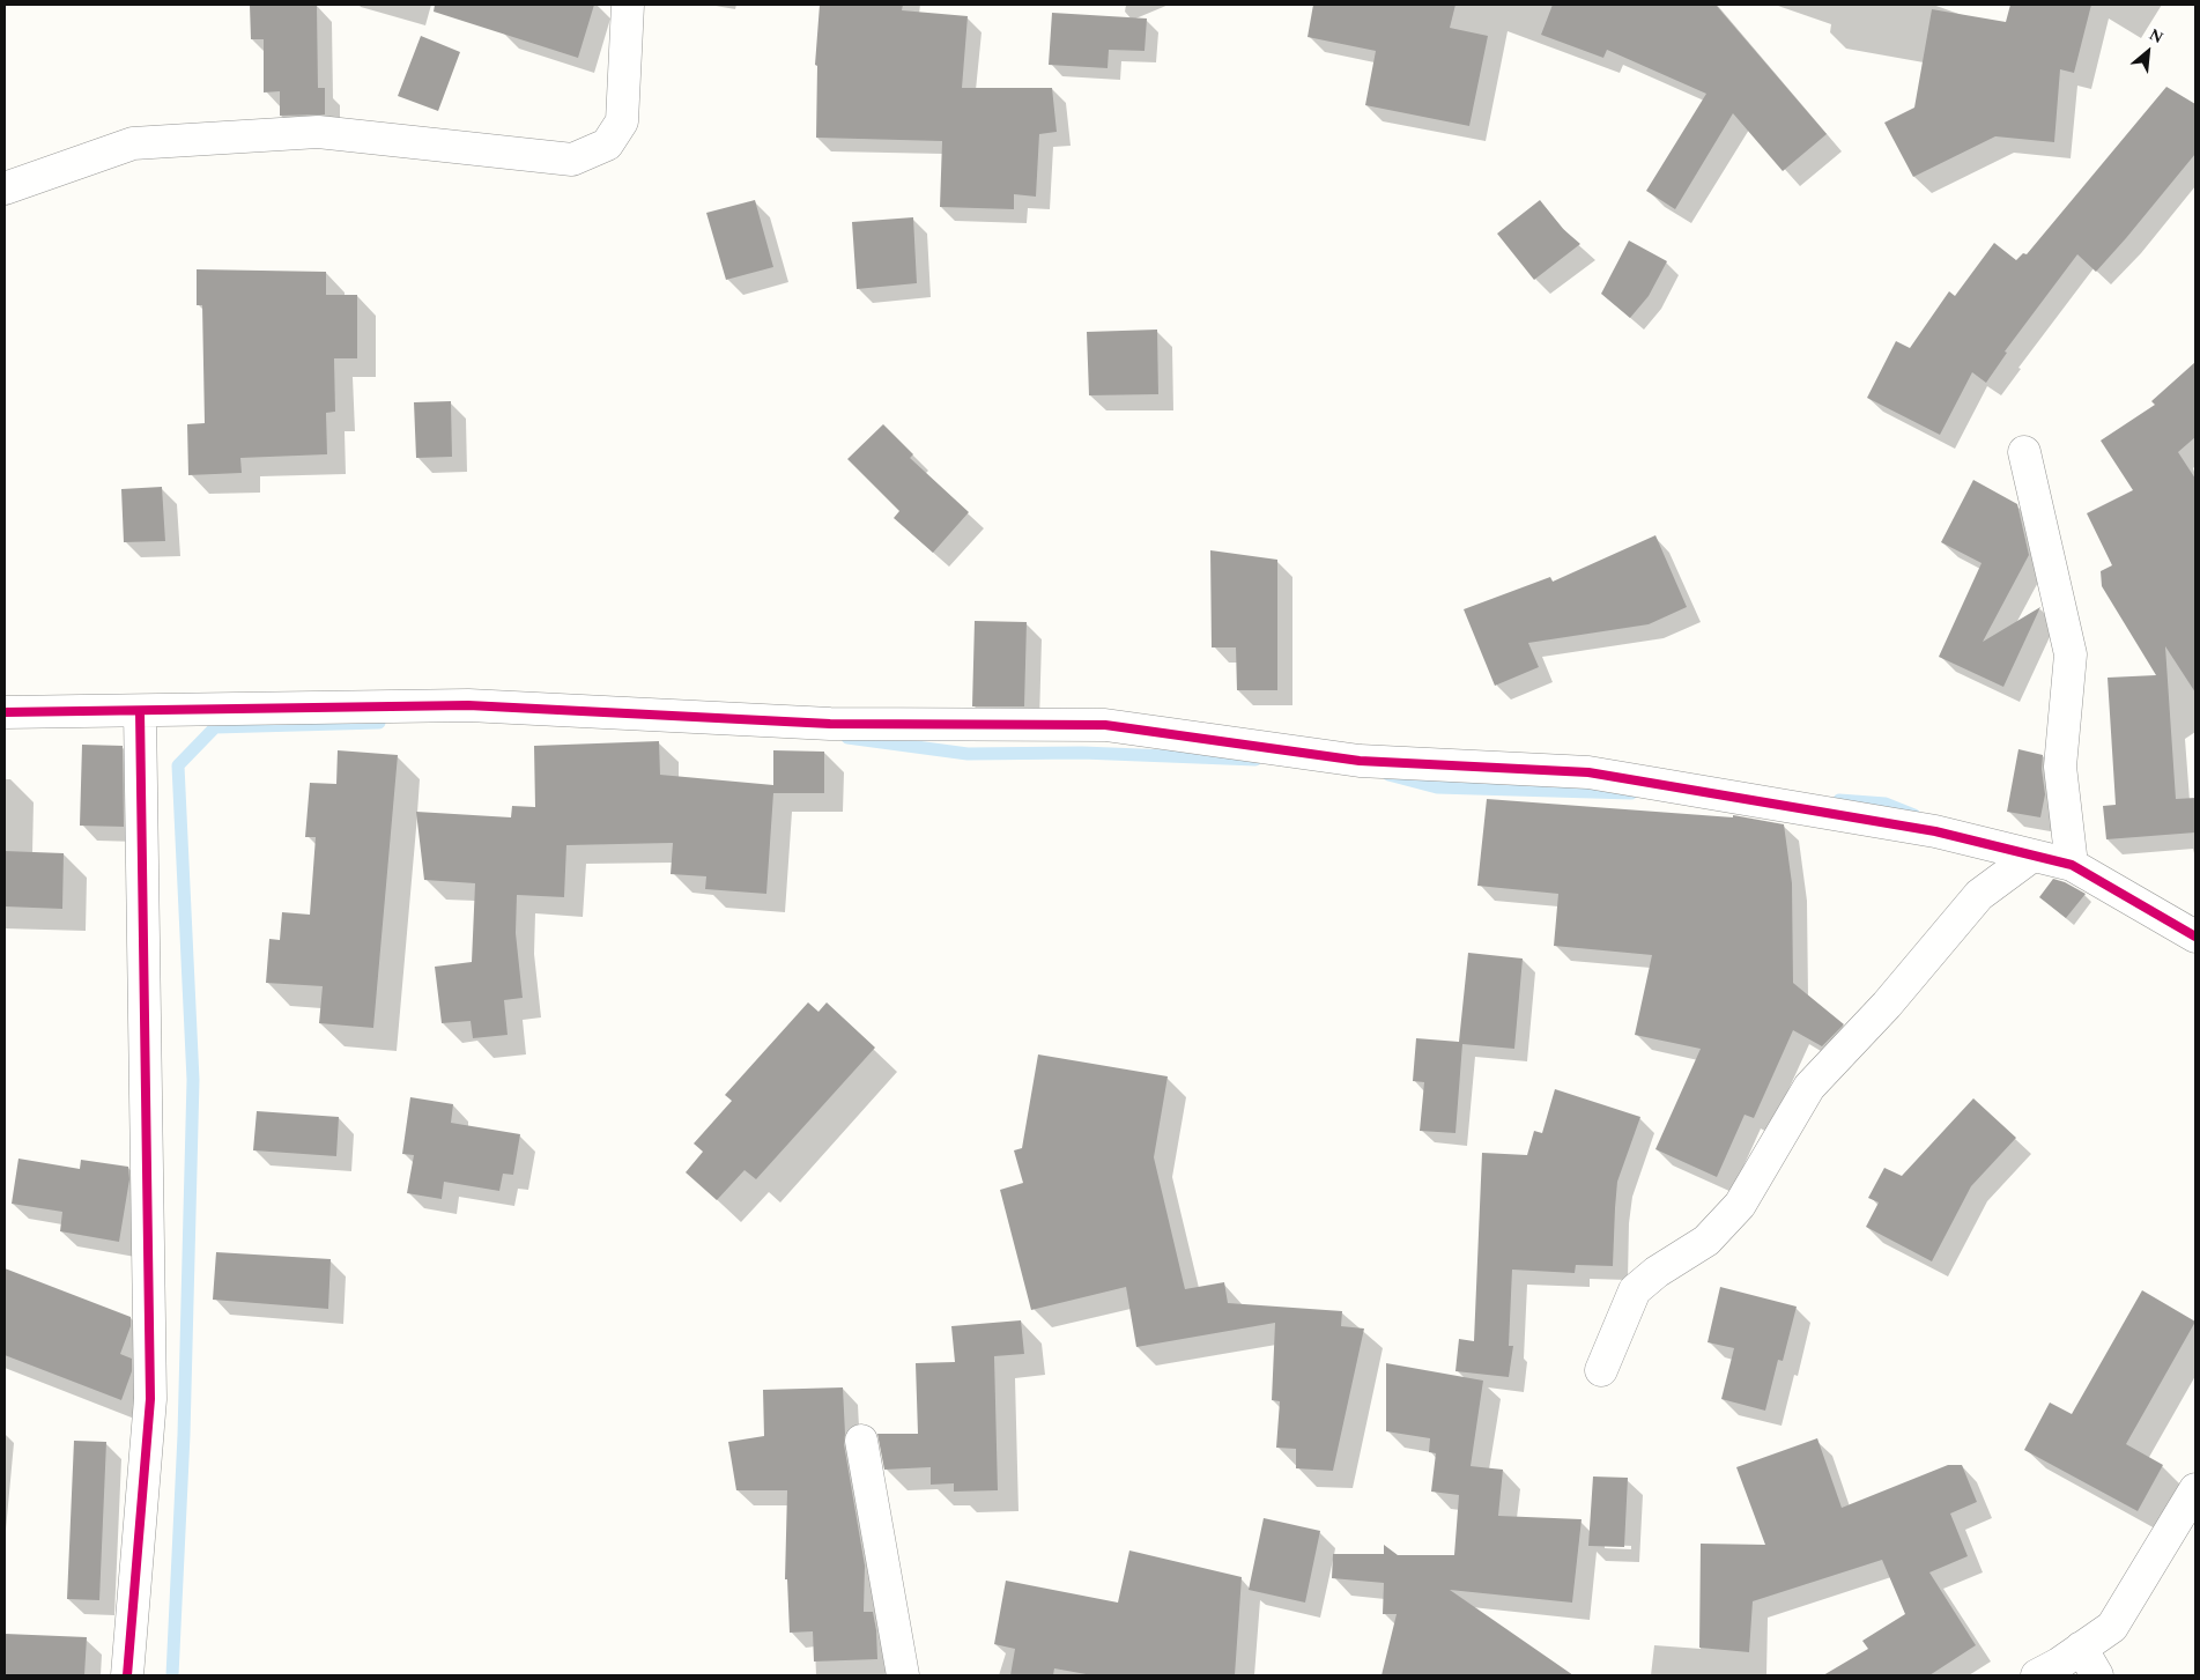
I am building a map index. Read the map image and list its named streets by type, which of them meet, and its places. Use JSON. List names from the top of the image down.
{
  "north": "top right"
}
